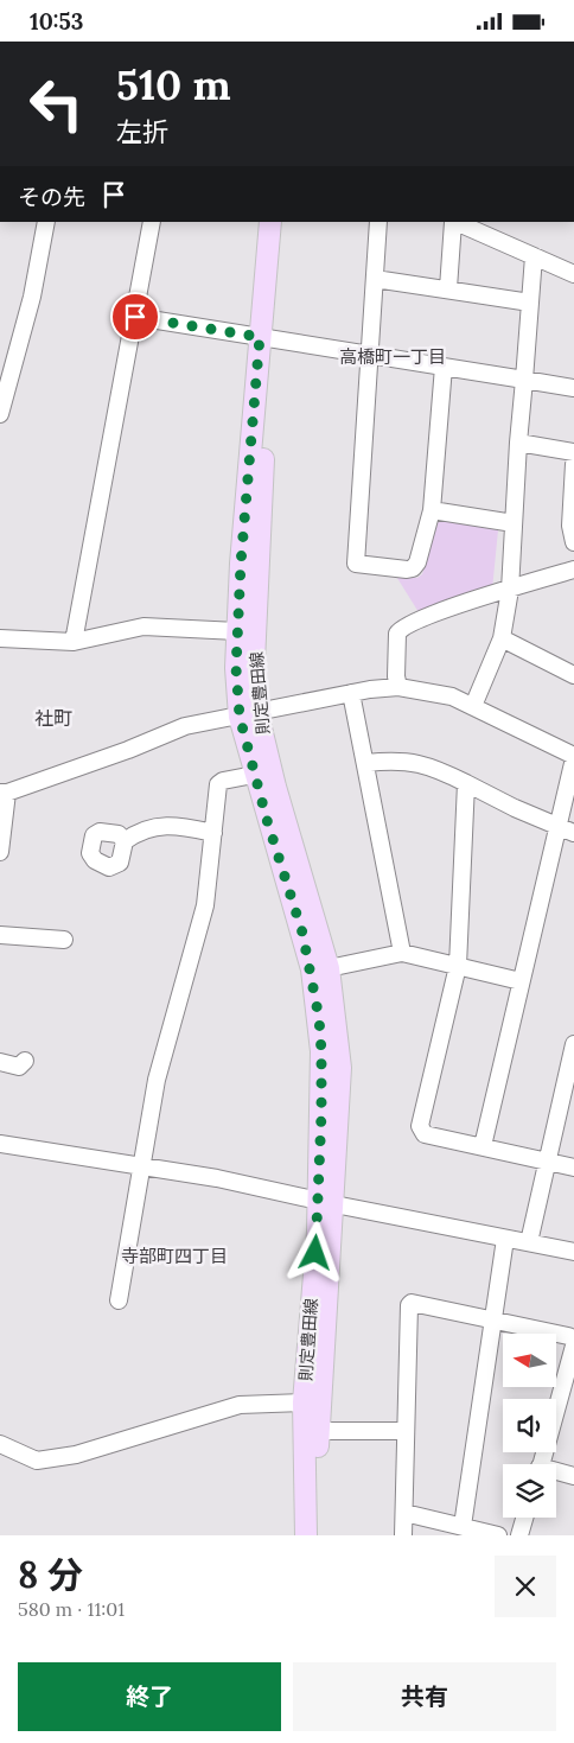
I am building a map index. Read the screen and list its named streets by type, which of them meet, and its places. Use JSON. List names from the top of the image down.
{
  "streets": {
    "main road": ["則定豊田線"]
  },
  "districts": ["高橋町一丁目", "社町", "寺部町四丁目"],
  "north": "left",
  "page": {
    "status": "10:53",
    "turn": ["510 m", "左折"],
    "then": "その先",
    "heading": ["8 分", "580 m · 11:01"],
    "buttons": ["終了", "共有"]
  }
}
